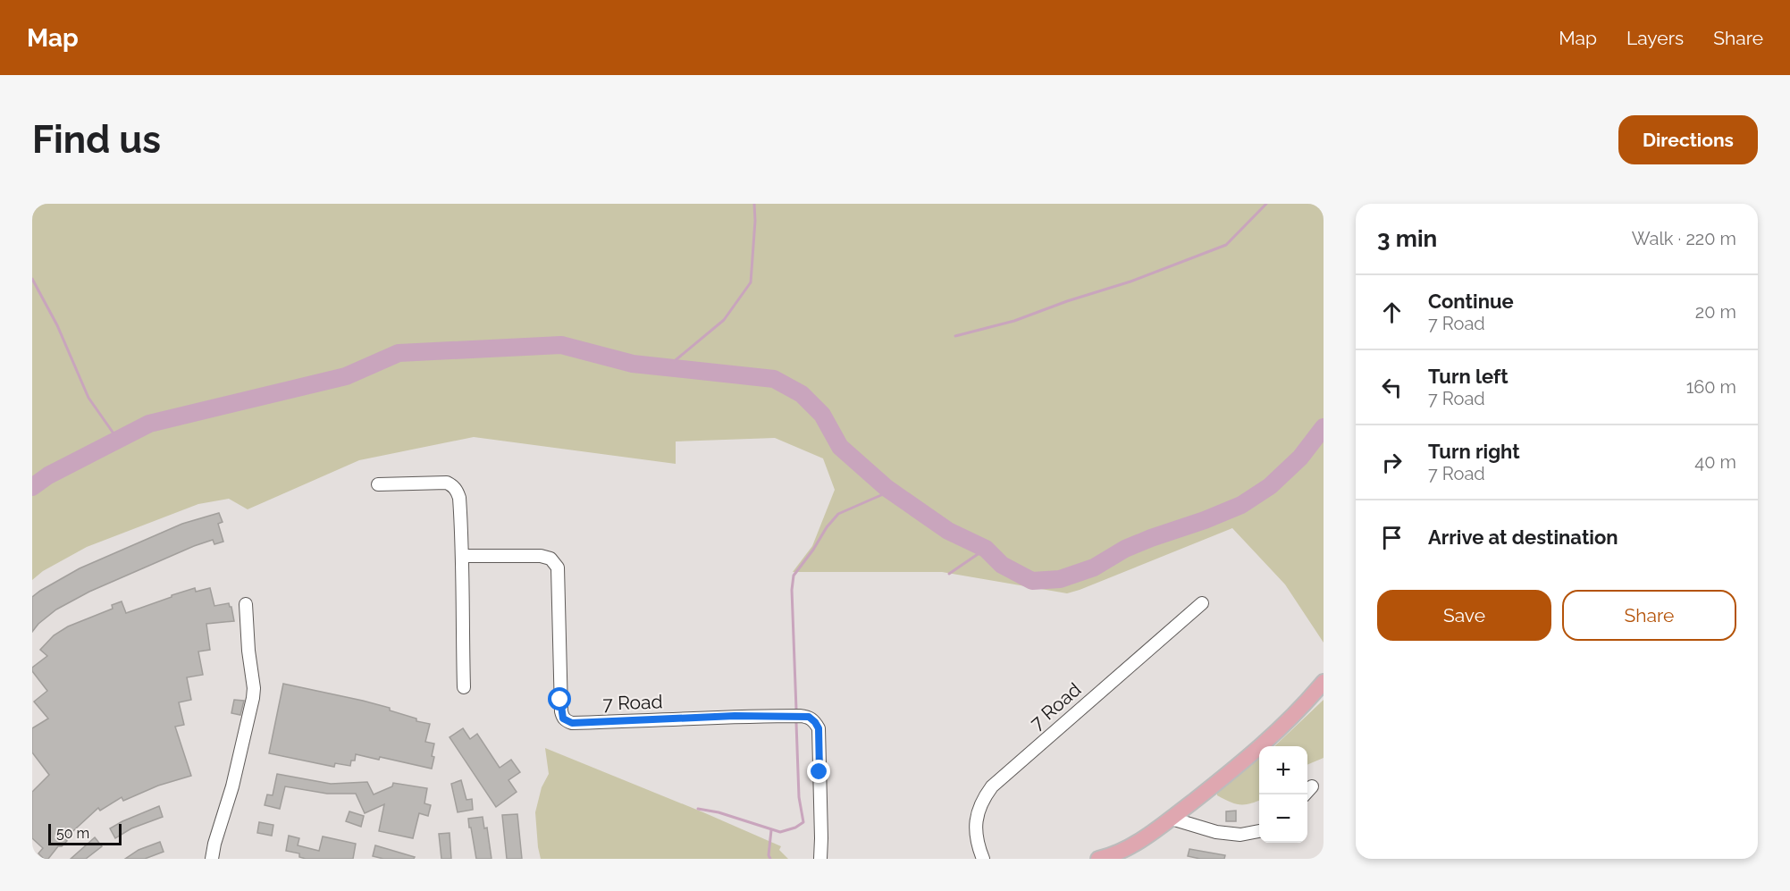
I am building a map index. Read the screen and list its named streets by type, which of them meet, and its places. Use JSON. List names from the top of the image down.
{
  "streets": {
    "street": ["7 Road"]
  },
  "scale_bar": "50 m",
  "page": {
    "header": "Map",
    "nav": ["Map", "Layers", "Share"],
    "buttons": [
      "Directions",
      ["Save", "Share"]
    ],
    "title": "Find us",
    "heading": ["3 min", "Walk · 220 m"],
    "list": [
      ["Continue", "7 Road", "20 m"],
      ["Turn left", "7 Road", "160 m"],
      ["Turn right", "7 Road", "40 m"],
      "Arrive at destination"
    ],
    "map_buttons": ["+", "−"],
    "scale": "50 m"
  }
}
